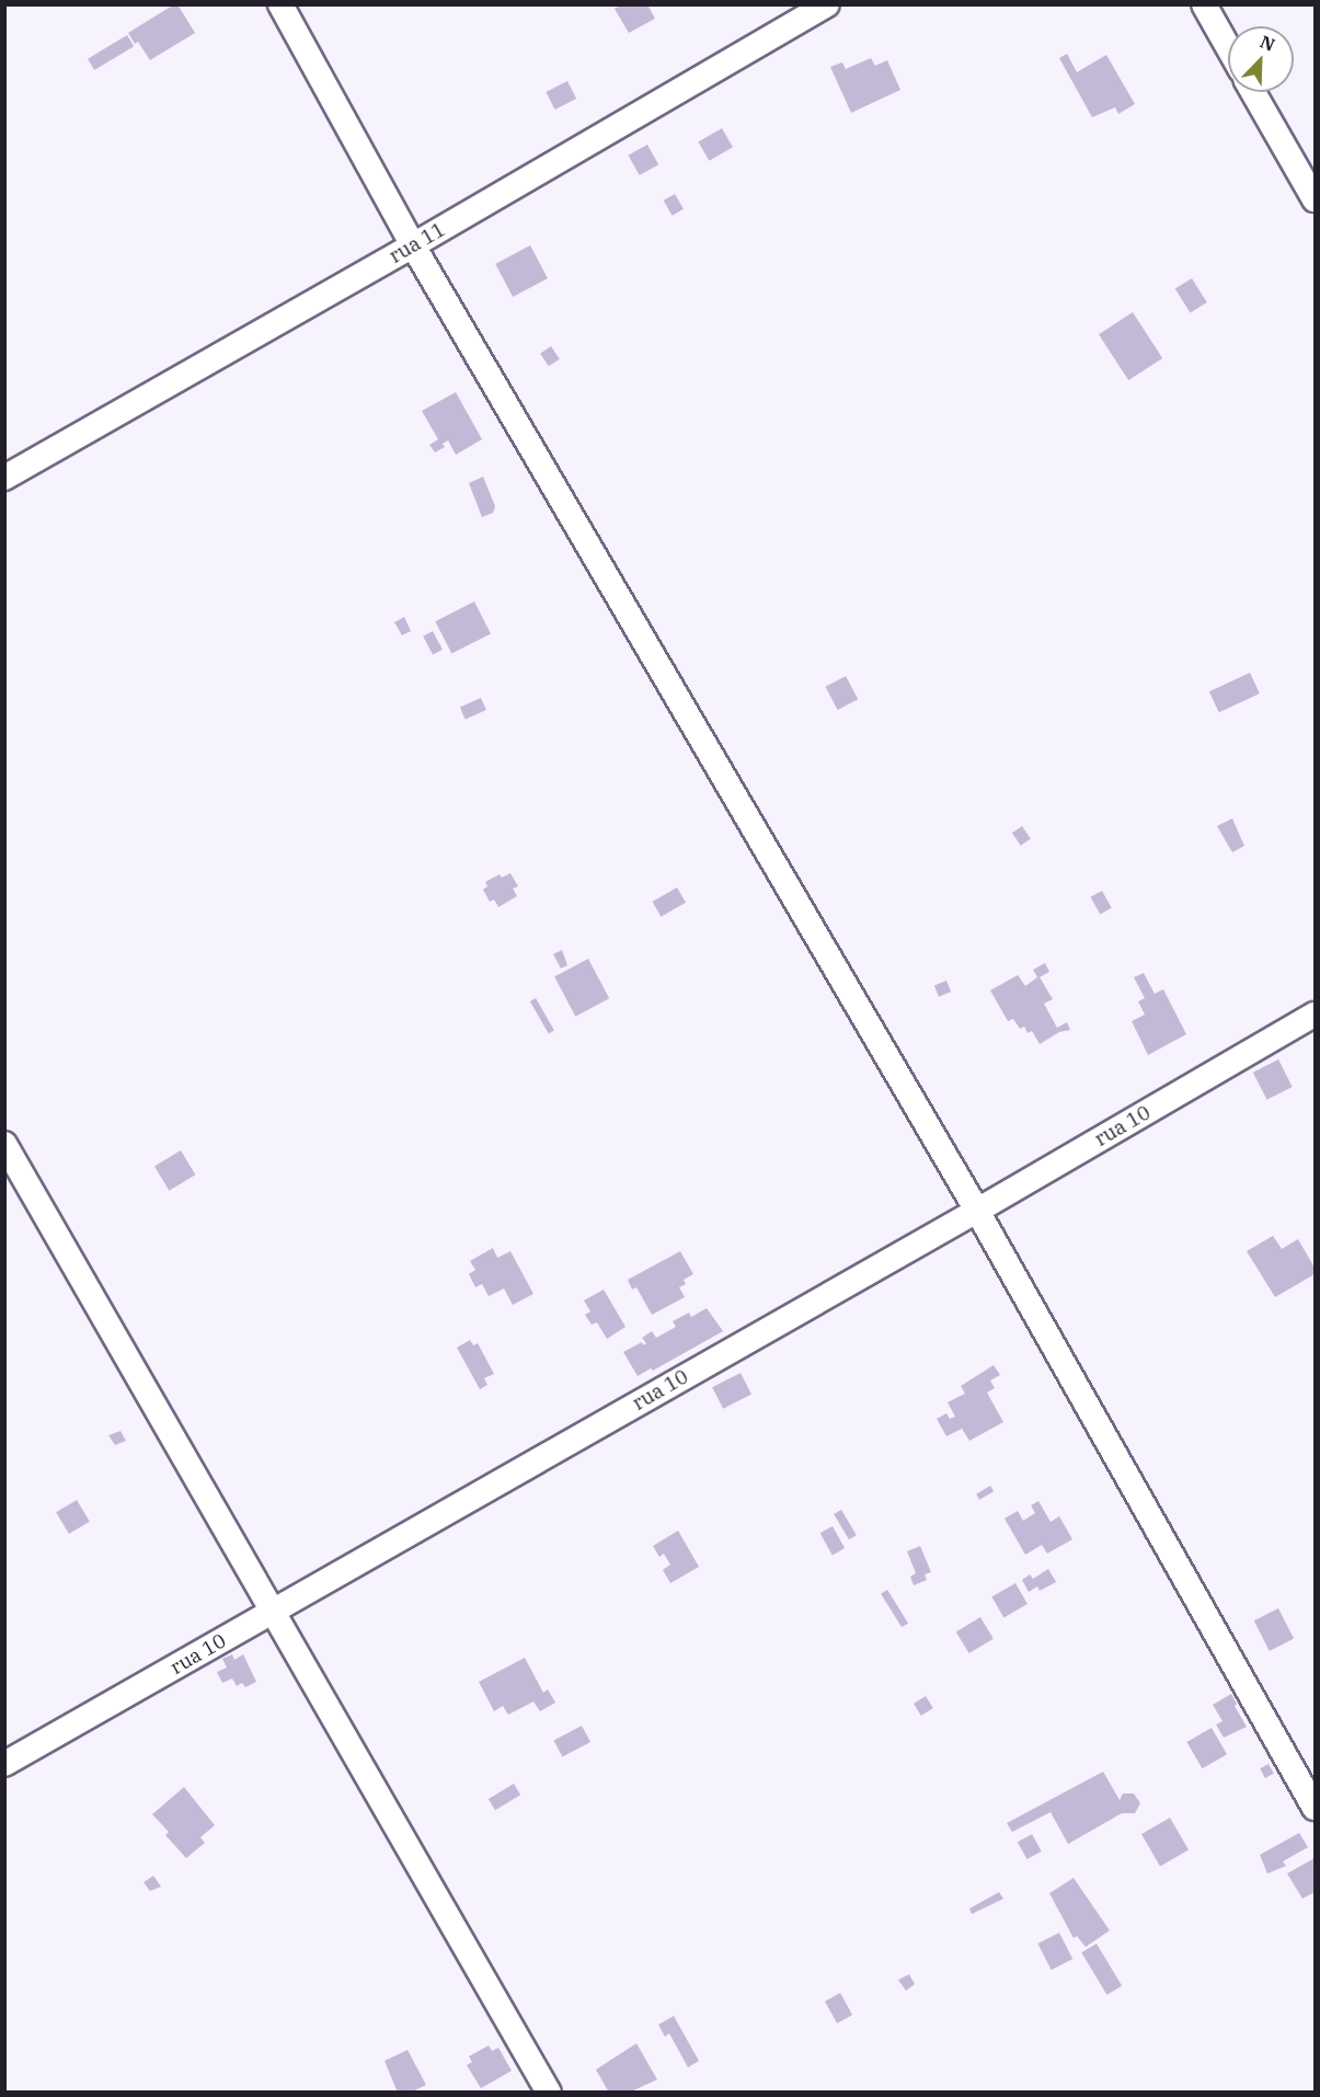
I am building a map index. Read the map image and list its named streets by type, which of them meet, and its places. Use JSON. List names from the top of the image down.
{
  "streets": {
    "street": ["rua 11", "rua 10"]
  },
  "north": "top right"
}
